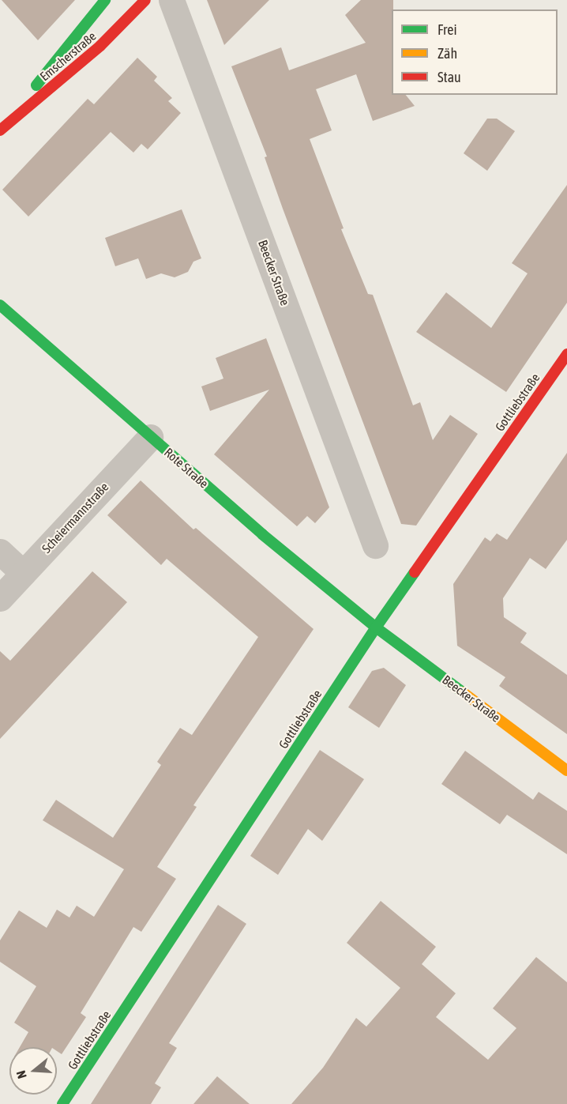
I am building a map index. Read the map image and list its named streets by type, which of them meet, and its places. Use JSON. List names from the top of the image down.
{
  "streets": {
    "street": [
      "Emscherstraße",
      "Beecker Straße",
      "Gottliebstraße",
      "Rote Straße",
      "Scheiermannstraße"
    ]
  },
  "crossings": [
    ["Beecker Straße", "Gottliebstraße"],
    ["Beecker Straße", "Rote Straße"],
    ["Gottliebstraße", "Rote Straße"],
    ["Rote Straße", "Scheiermannstraße"]
  ],
  "legend": ["Frei", "Zäh", "Stau"],
  "north": "left"
}
